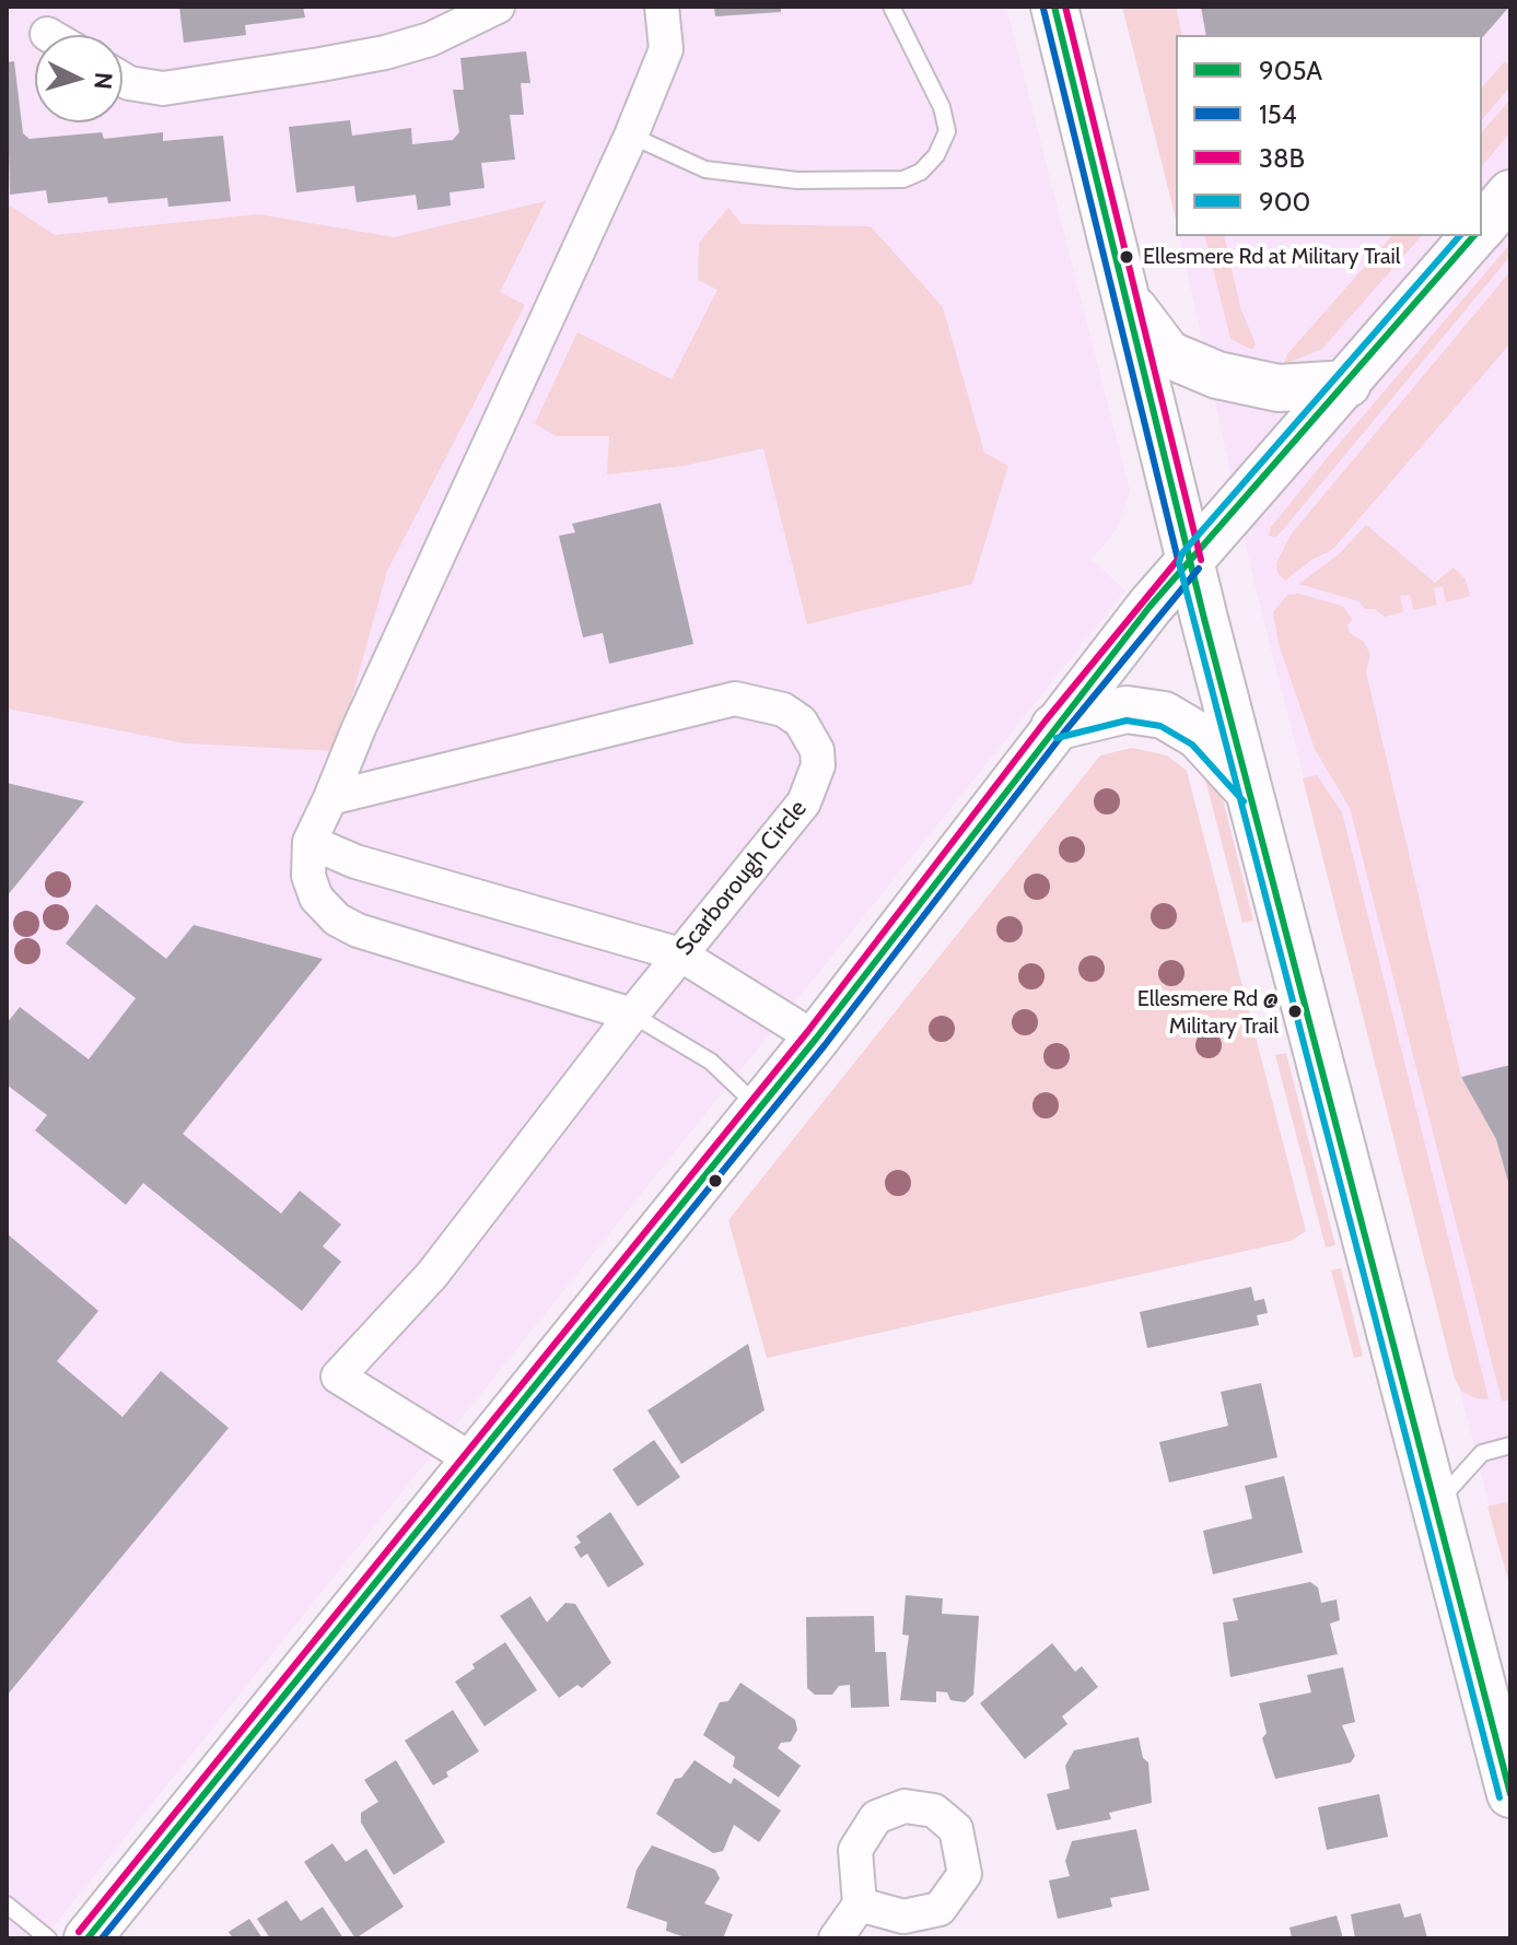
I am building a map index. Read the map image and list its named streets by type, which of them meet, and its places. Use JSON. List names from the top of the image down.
{
  "streets": {
    "street": ["Scarborough Circle"]
  },
  "places": ["Ellesmere Rd at Military Trail", "Ellesmere Rd @ Military Trail"],
  "lines": [
    "transit line 905A",
    "transit line 38B",
    "transit line 154",
    "transit line 900"
  ],
  "legend": [
    "905A",
    "154",
    "38B",
    "900"
  ],
  "north": "right"
}
